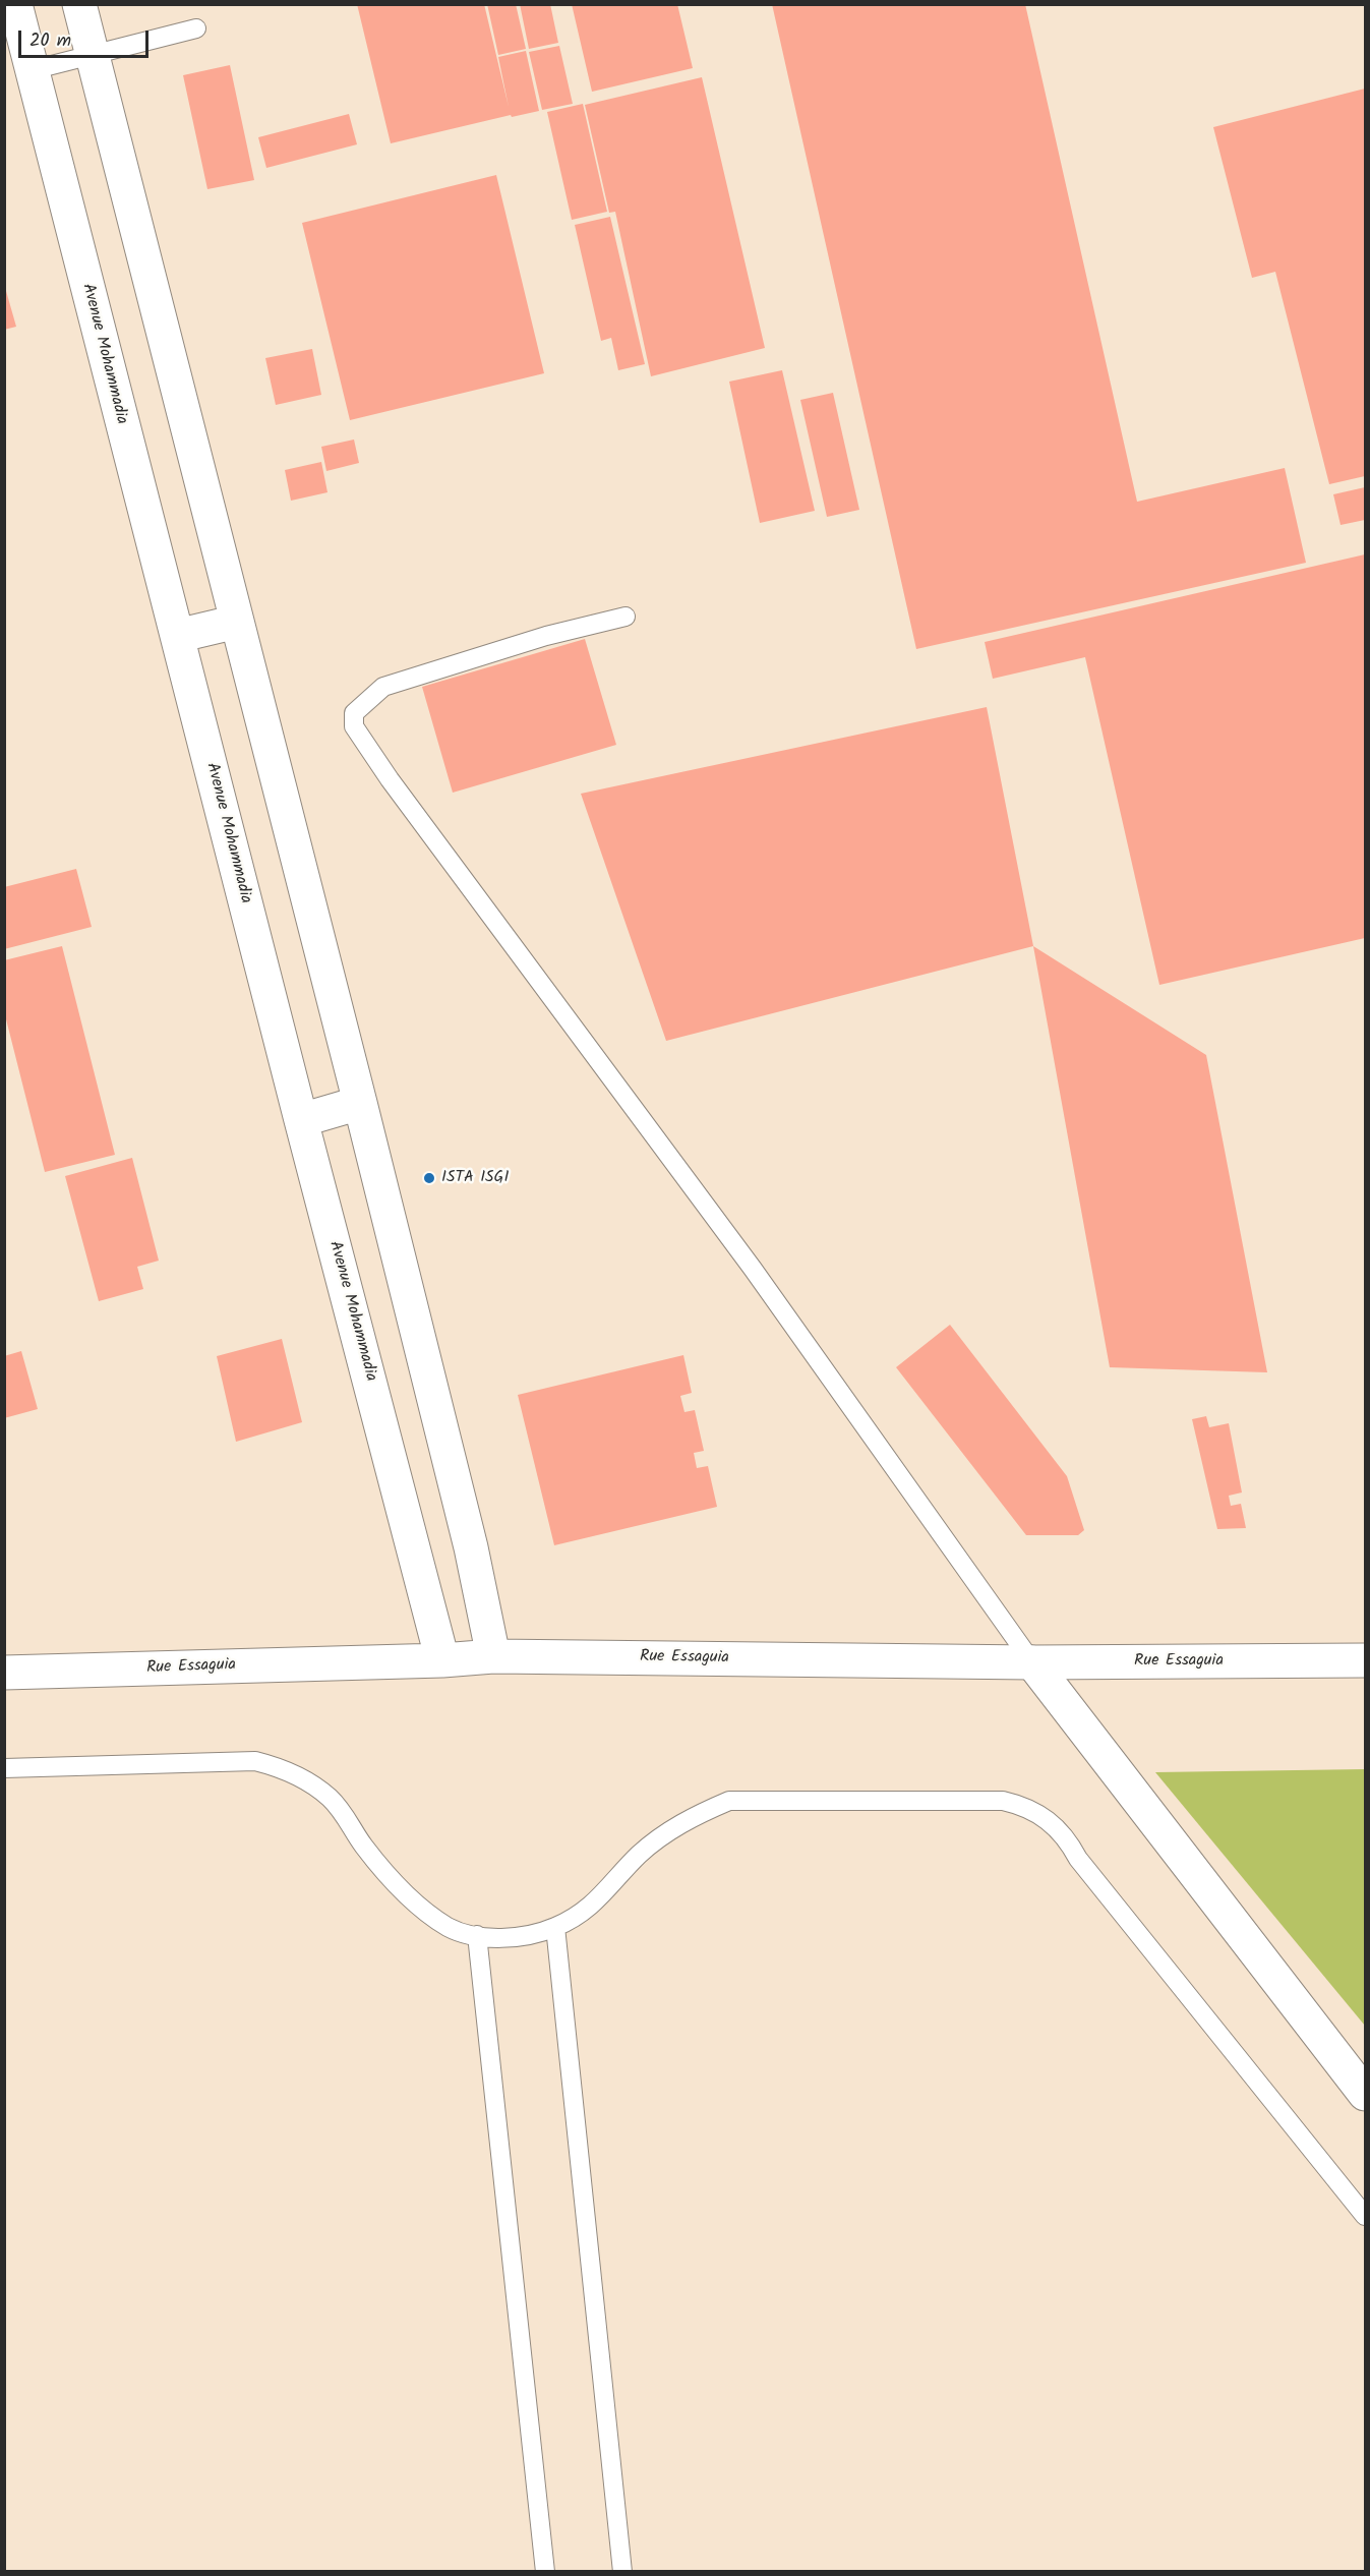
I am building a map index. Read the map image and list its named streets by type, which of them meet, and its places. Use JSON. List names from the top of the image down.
{
  "streets": {
    "street": ["Avenue Mohammadia", "Rue Essaguia"]
  },
  "crossings": [
    ["Avenue Mohammadia", "Rue Essaguia"]
  ],
  "places": ["ISTA ISGI"],
  "scale_bar": "20 m"
}
